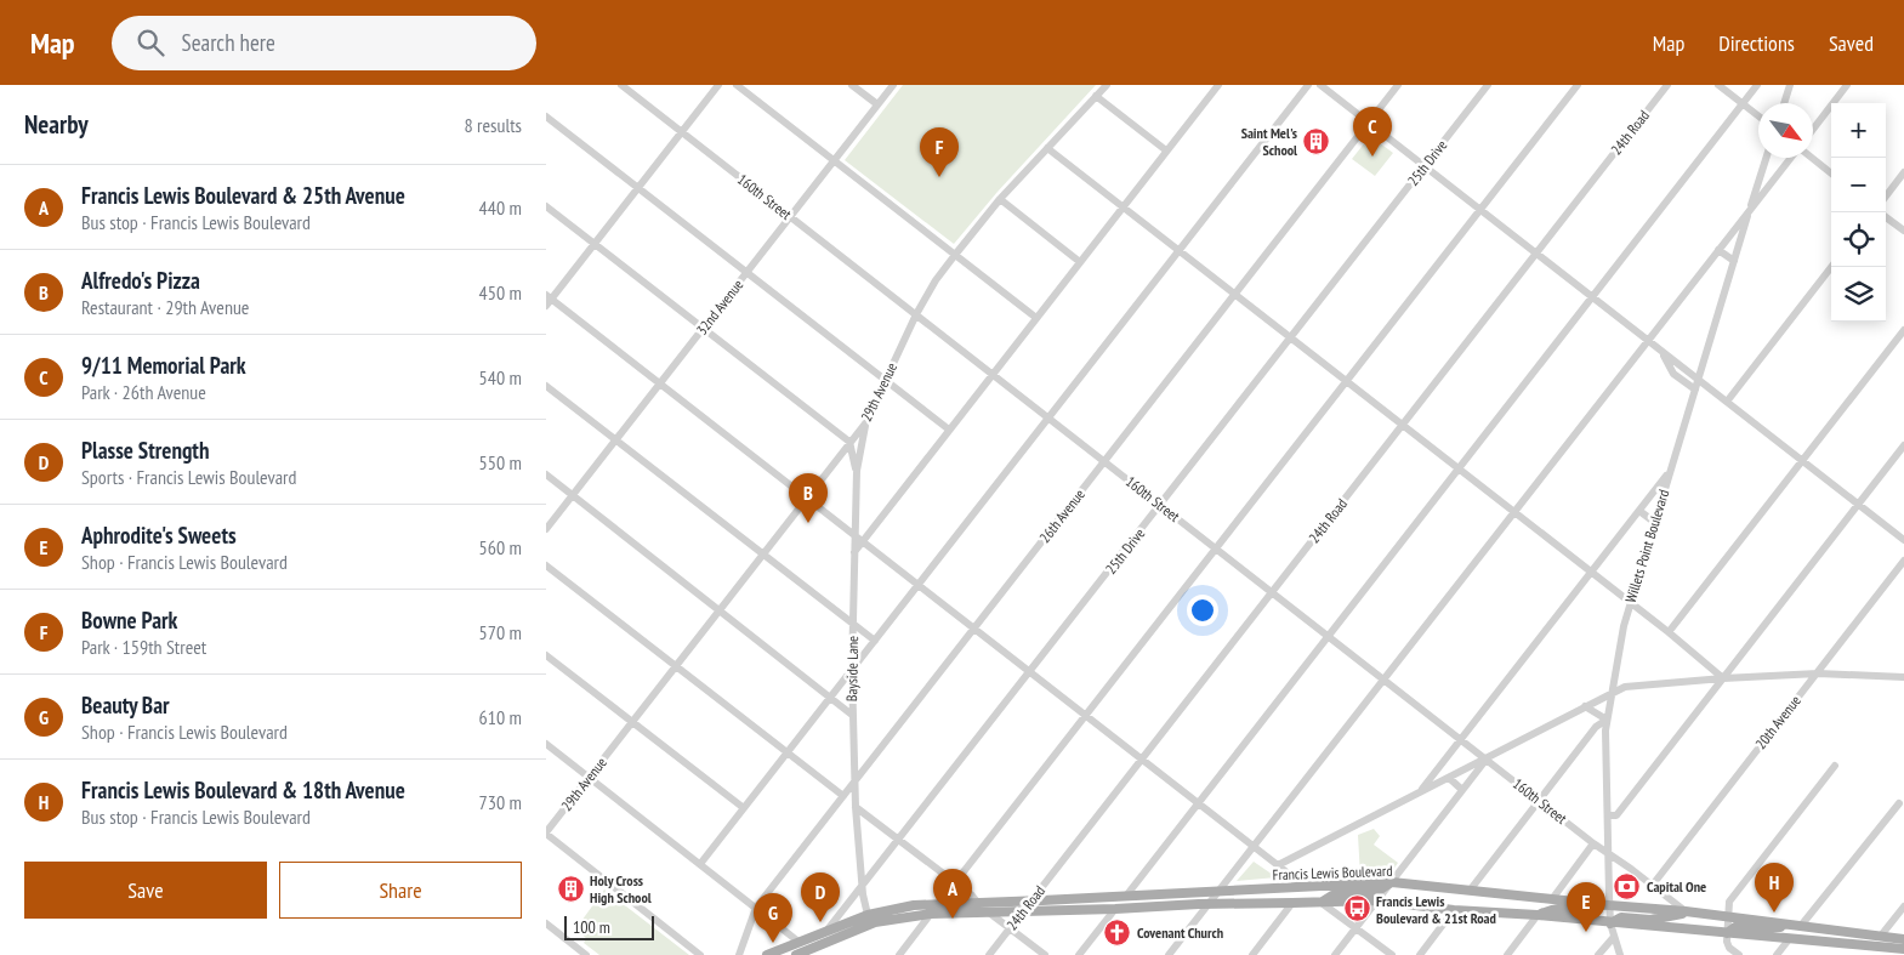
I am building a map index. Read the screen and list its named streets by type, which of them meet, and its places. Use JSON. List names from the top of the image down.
{
  "streets": {
    "main road": ["Francis Lewis Boulevard"],
    "street": [
      "24th Road",
      "25th Drive",
      "160th Street",
      "32nd Avenue",
      "29th Avenue",
      "26th Avenue",
      "Willets Point Boulevard",
      "Bayside Lane",
      "20th Avenue"
    ]
  },
  "crossings": [
    ["24th Road", "160th Street"],
    ["24th Road", "Francis Lewis Boulevard"],
    ["25th Drive", "160th Street"],
    ["25th Drive", "Bayside Lane"],
    ["25th Drive", "Francis Lewis Boulevard"],
    ["160th Street", "32nd Avenue"],
    ["160th Street", "29th Avenue"],
    ["160th Street", "26th Avenue"],
    ["160th Street", "Willets Point Boulevard"],
    ["160th Street", "20th Avenue"],
    ["160th Street", "Francis Lewis Boulevard"],
    ["29th Avenue", "Bayside Lane"],
    ["26th Avenue", "Bayside Lane"],
    ["Willets Point Boulevard", "Francis Lewis Boulevard"],
    ["Bayside Lane", "Francis Lewis Boulevard"]
  ],
  "places": {
    "building": ["Saint Mel's School", "Holy Cross High School"],
    "bank": ["Capital One"],
    "bus stop": ["Francis Lewis Boulevard & 21st Road"],
    "church": ["Covenant Church"]
  },
  "scale_bar": "100 m",
  "north": "bottom right",
  "page": {
    "header": "Map",
    "search": "Search here",
    "nav": ["Map", "Directions", "Saved"],
    "heading": ["Nearby", "8 results"],
    "map_buttons": ["+", "−"],
    "pins": [
      "C",
      "F",
      "B",
      "H",
      "A",
      "D",
      "E",
      "G"
    ],
    "list": [
      {
        "mark": "A",
        "name": "Francis Lewis Boulevard & 25th Avenue",
        "note": "Bus stop · Francis Lewis Boulevard",
        "value": "440 m"
      },
      {
        "mark": "B",
        "name": "Alfredo's Pizza",
        "note": "Restaurant · 29th Avenue",
        "value": "450 m"
      },
      {
        "mark": "C",
        "name": "9/11 Memorial Park",
        "note": "Park · 26th Avenue",
        "value": "540 m"
      },
      {
        "mark": "D",
        "name": "Plasse Strength",
        "note": "Sports · Francis Lewis Boulevard",
        "value": "550 m"
      },
      {
        "mark": "E",
        "name": "Aphrodite's Sweets",
        "note": "Shop · Francis Lewis Boulevard",
        "value": "560 m"
      },
      {
        "mark": "F",
        "name": "Bowne Park",
        "note": "Park · 159th Street",
        "value": "570 m"
      },
      {
        "mark": "G",
        "name": "Beauty Bar",
        "note": "Shop · Francis Lewis Boulevard",
        "value": "610 m"
      },
      {
        "mark": "H",
        "name": "Francis Lewis Boulevard & 18th Avenue",
        "note": "Bus stop · Francis Lewis Boulevard",
        "value": "730 m"
      }
    ],
    "buttons": ["Save", "Share"],
    "scale": "100 m"
  }
}
